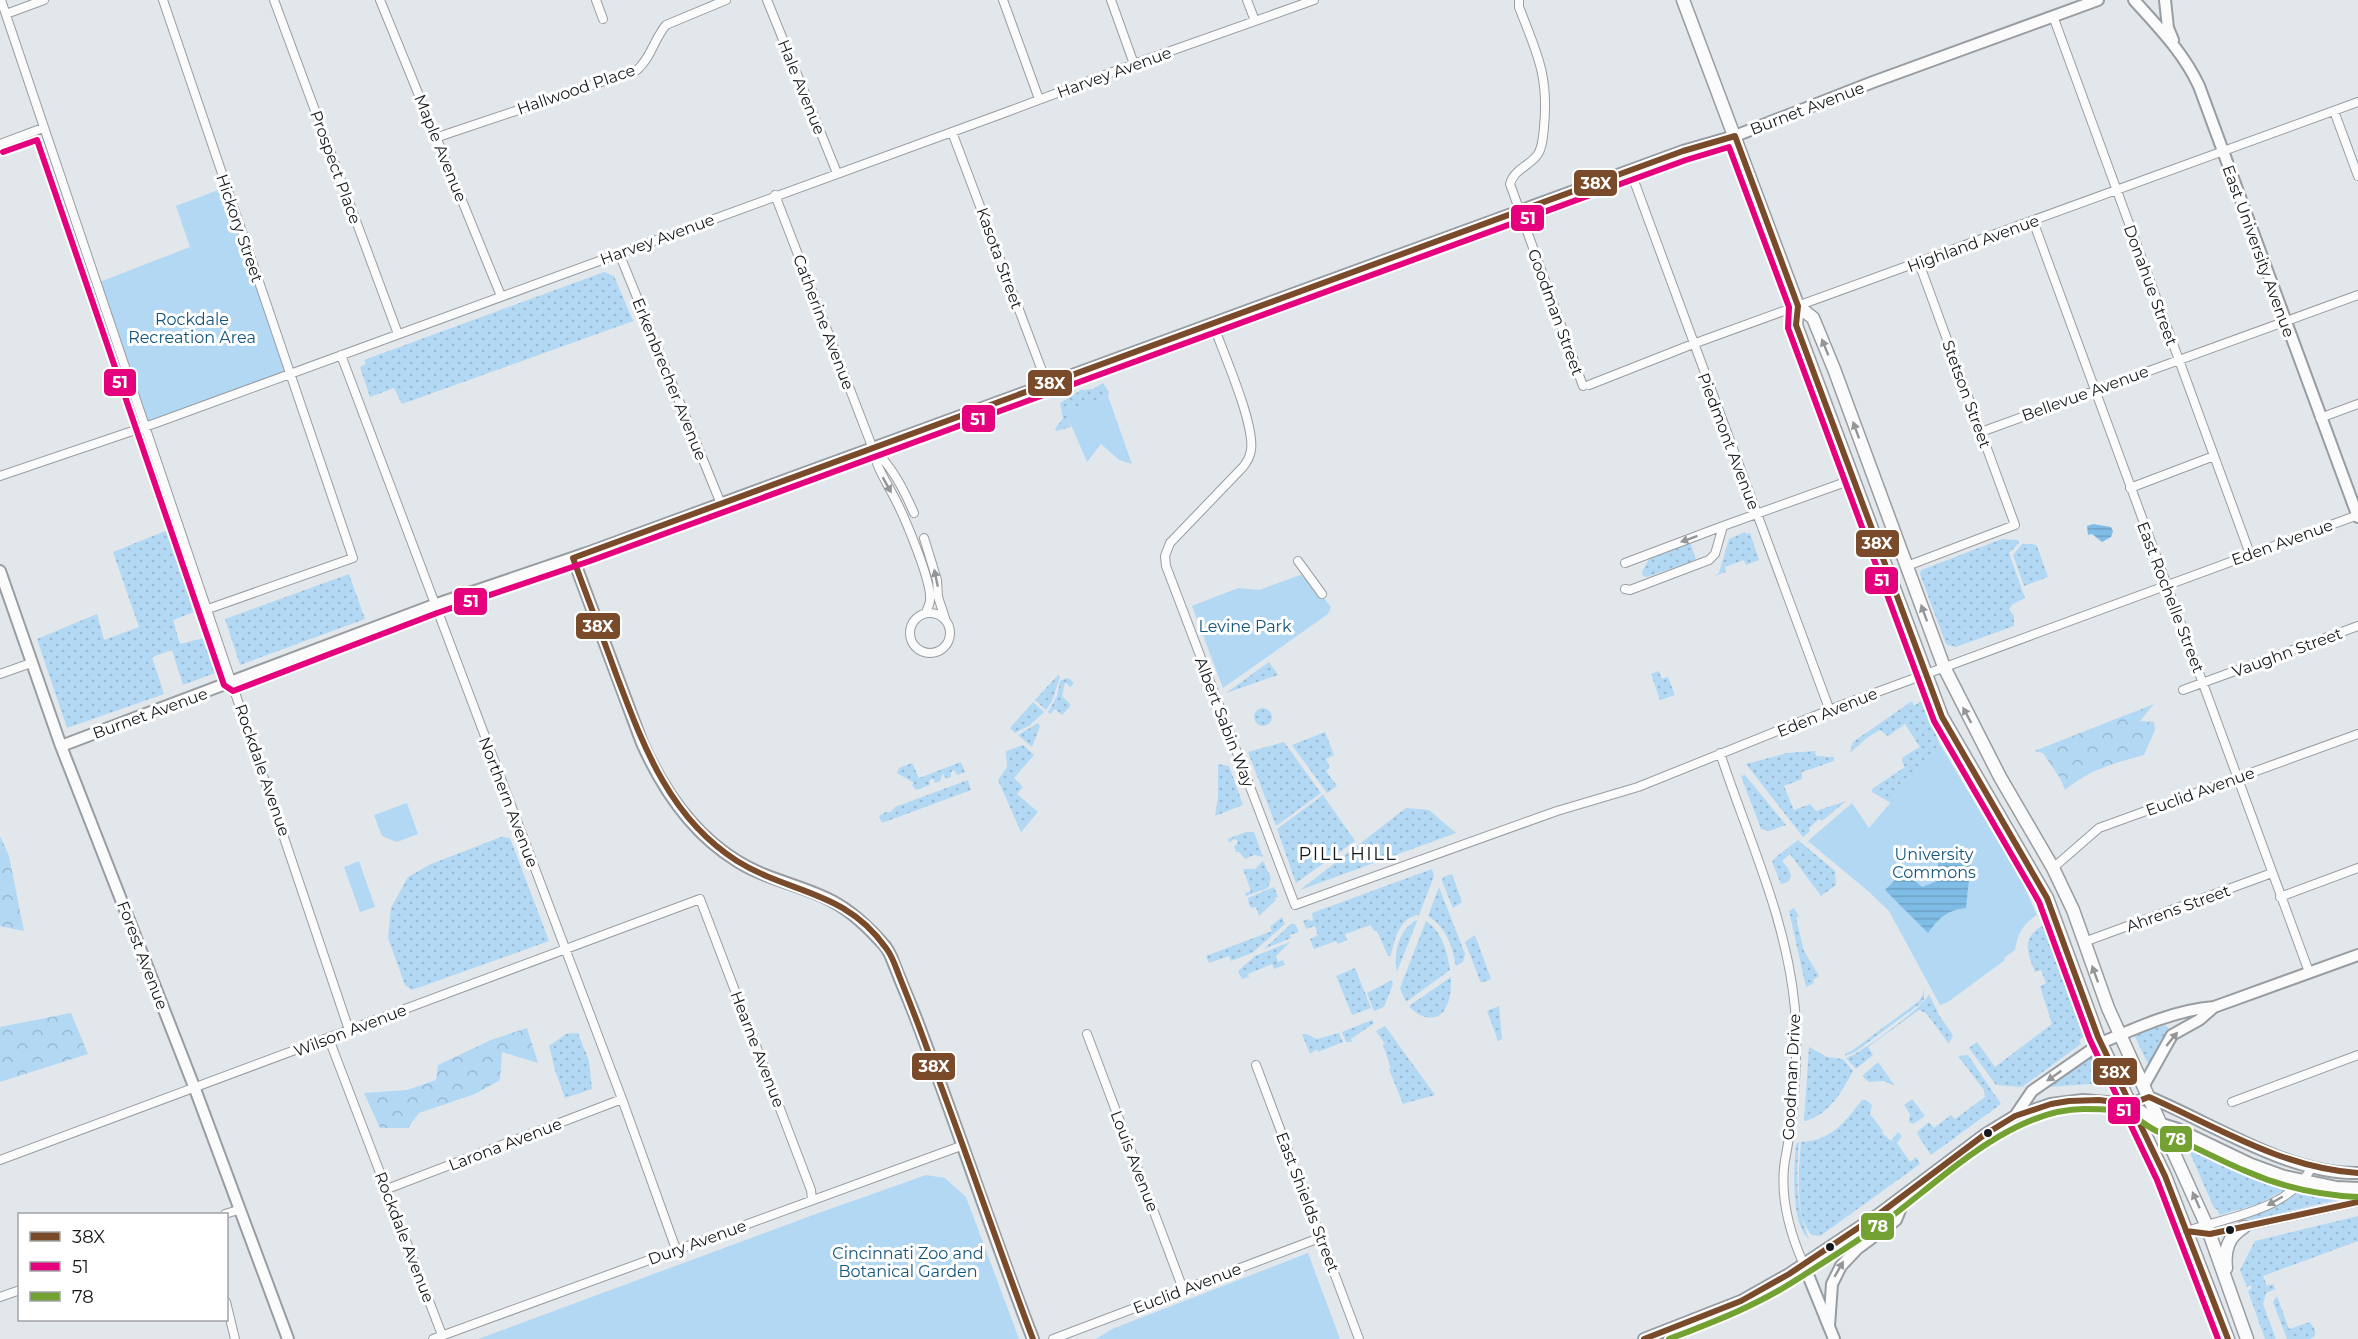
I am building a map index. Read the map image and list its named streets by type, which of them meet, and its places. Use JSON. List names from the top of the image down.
{
  "streets": {
    "street": [
      "Harvey Avenue",
      "Hale Avenue",
      "Hallwood Place",
      "Burnet Avenue",
      "Maple Avenue",
      "Prospect Place",
      "Hickory Street",
      "Highland Avenue",
      "East University Avenue",
      "Kasota Street",
      "Donahue Street",
      "Goodman Street",
      "Catherine Avenue",
      "Erkenbrecher Avenue",
      "Bellevue Avenue",
      "Stetson Street",
      "Piedmont Avenue",
      "Eden Avenue",
      "East Rochelle Street",
      "Vaughn Street",
      "Albert Sabin Way",
      "Rockdale Avenue",
      "Euclid Avenue",
      "Northern Avenue",
      "Ahrens Street",
      "Forest Avenue",
      "Wilson Avenue",
      "Hearne Avenue",
      "Goodman Drive",
      "Larona Avenue",
      "Louis Avenue",
      "East Shields Street",
      "Dury Avenue"
    ]
  },
  "crossings": [
    ["Harvey Avenue", "Hale Avenue"],
    ["Harvey Avenue", "Maple Avenue"],
    ["Harvey Avenue", "Prospect Place"],
    ["Harvey Avenue", "Hickory Street"],
    ["Harvey Avenue", "Kasota Street"],
    ["Harvey Avenue", "Catherine Avenue"],
    ["Harvey Avenue", "Erkenbrecher Avenue"],
    ["Harvey Avenue", "Rockdale Avenue"],
    ["Harvey Avenue", "Northern Avenue"],
    ["Hallwood Place", "Maple Avenue"],
    ["Burnet Avenue", "Kasota Street"],
    ["Burnet Avenue", "Donahue Street"],
    ["Burnet Avenue", "Goodman Street"],
    ["Burnet Avenue", "Catherine Avenue"],
    ["Burnet Avenue", "Erkenbrecher Avenue"],
    ["Burnet Avenue", "Piedmont Avenue"],
    ["Burnet Avenue", "Albert Sabin Way"],
    ["Burnet Avenue", "Rockdale Avenue"],
    ["Burnet Avenue", "Northern Avenue"],
    ["Burnet Avenue", "Forest Avenue"],
    ["Hickory Street", "Rockdale Avenue"],
    ["Highland Avenue", "East University Avenue"],
    ["Highland Avenue", "Donahue Street"],
    ["Highland Avenue", "Goodman Street"],
    ["Highland Avenue", "Stetson Street"],
    ["Highland Avenue", "Piedmont Avenue"],
    ["Highland Avenue", "East Rochelle Street"],
    ["East University Avenue", "Bellevue Avenue"],
    ["East University Avenue", "Eden Avenue"],
    ["Donahue Street", "Bellevue Avenue"],
    ["Donahue Street", "Eden Avenue"],
    ["Bellevue Avenue", "Stetson Street"],
    ["Bellevue Avenue", "East Rochelle Street"],
    ["Piedmont Avenue", "Eden Avenue"],
    ["Eden Avenue", "East Rochelle Street"],
    ["Eden Avenue", "Albert Sabin Way"],
    ["Eden Avenue", "Goodman Drive"],
    ["East Rochelle Street", "Vaughn Street"],
    ["East Rochelle Street", "Euclid Avenue"],
    ["East Rochelle Street", "Ahrens Street"],
    ["Rockdale Avenue", "Wilson Avenue"],
    ["Rockdale Avenue", "Larona Avenue"],
    ["Rockdale Avenue", "Dury Avenue"],
    ["Euclid Avenue", "Louis Avenue"],
    ["Euclid Avenue", "East Shields Street"],
    ["Northern Avenue", "Wilson Avenue"],
    ["Northern Avenue", "Larona Avenue"],
    ["Northern Avenue", "Dury Avenue"],
    ["Forest Avenue", "Wilson Avenue"],
    ["Wilson Avenue", "Hearne Avenue"],
    ["Hearne Avenue", "Dury Avenue"]
  ],
  "districts": ["PILL HILL"],
  "parks": [
    "Rockdale Recreation Area",
    "Levine Park",
    "University Commons",
    "Cincinnati Zoo and Botanical Garden"
  ],
  "lines": ["transit line 38X", "transit line 51", "transit line 78"],
  "legend": ["38X", "51", "78"]
}
